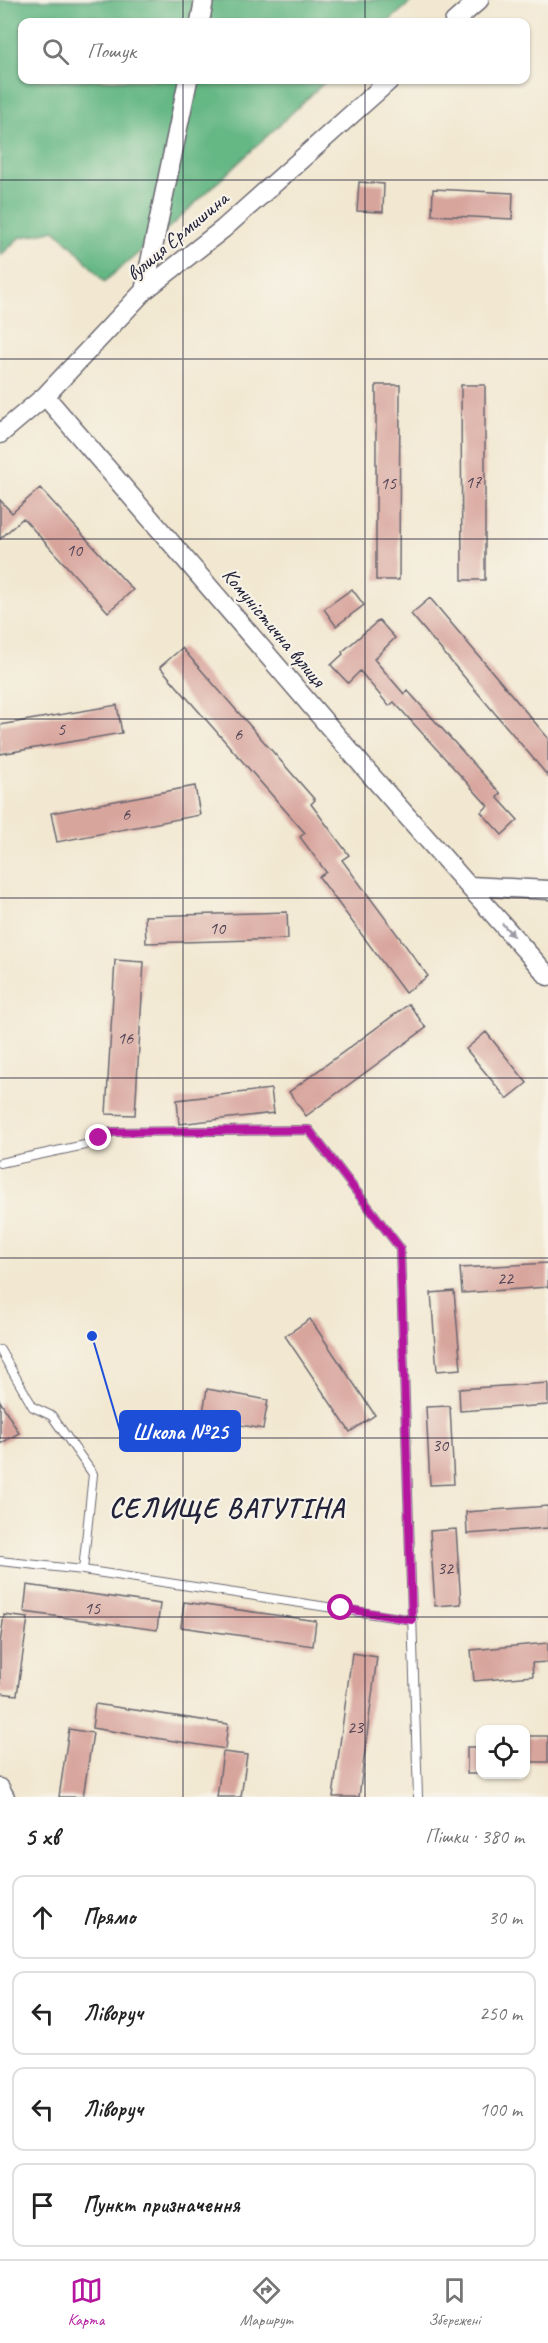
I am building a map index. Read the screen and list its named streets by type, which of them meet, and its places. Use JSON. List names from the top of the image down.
{
  "streets": {
    "street": ["вулиця Єрмишина", "Комуністична вулиця"]
  },
  "crossings": [
    ["вулиця Єрмишина", "Комуністична вулиця"]
  ],
  "districts": ["СЕЛИЩЕ ВАТУТІНА"],
  "places": ["Школа №25"],
  "house_numbers": [
    "17",
    "15",
    "10",
    "5",
    "6",
    "6",
    "10",
    "16",
    "22",
    "30",
    "32",
    "15",
    "23"
  ],
  "page": {
    "search": "Пошук",
    "heading": ["5 хв", "Пішки · 380 m"],
    "list": [
      ["Прямо", "30 m"],
      ["Ліворуч", "250 m"],
      ["Ліворуч", "100 m"],
      "Пункт призначення"
    ],
    "nav": ["Карта", "Маршрут", "Збережені"]
  }
}
